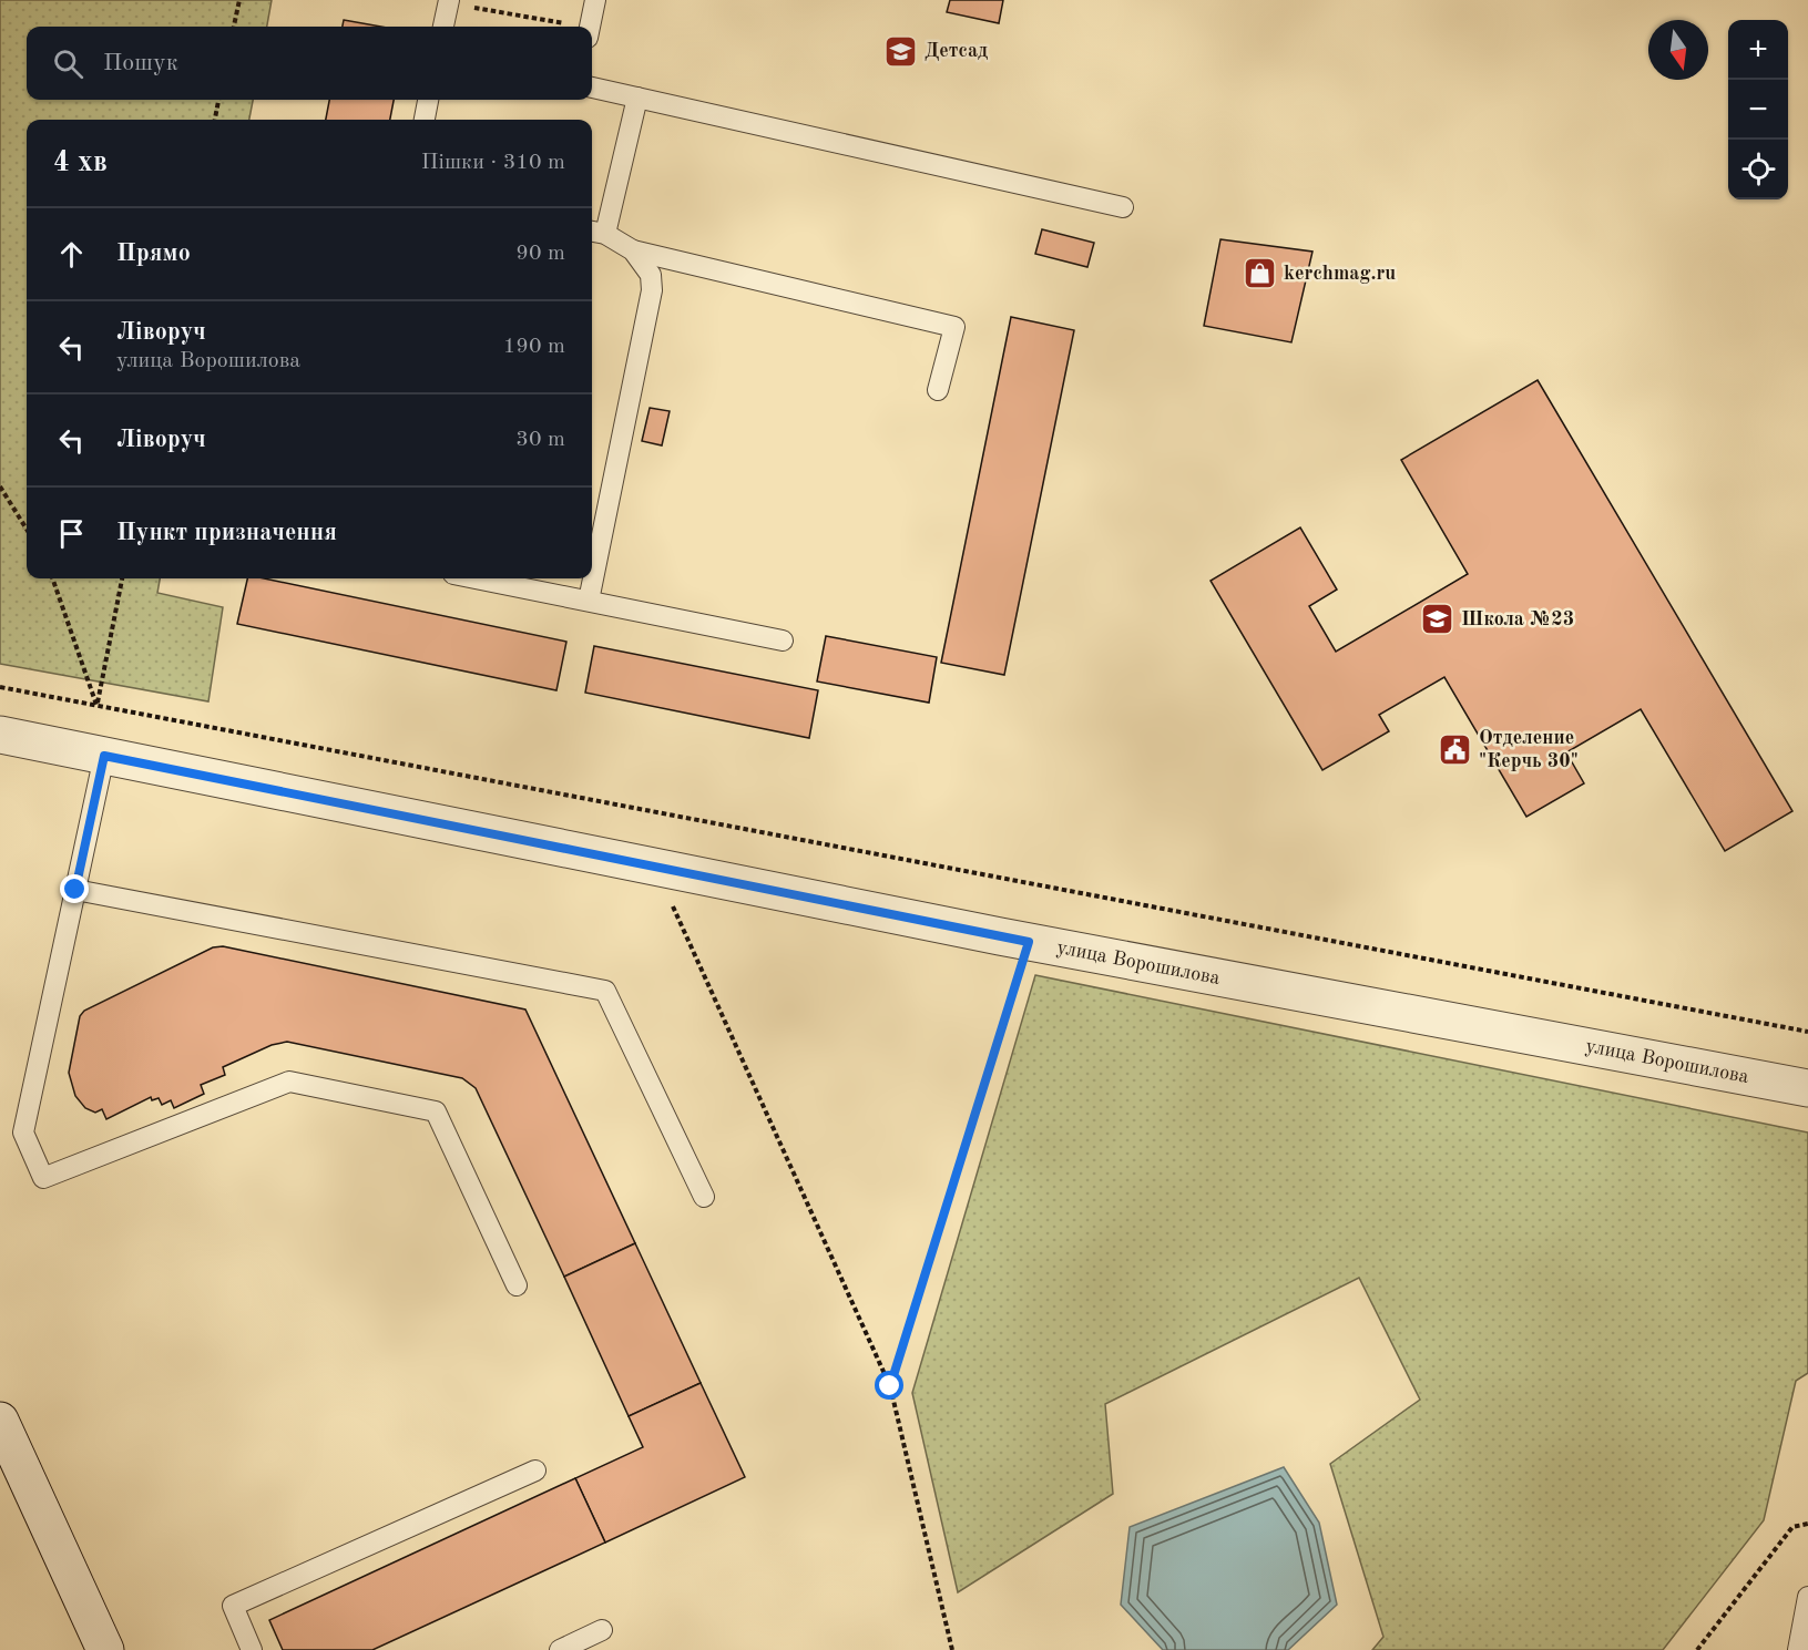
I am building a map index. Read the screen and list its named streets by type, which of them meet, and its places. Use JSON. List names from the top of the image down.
{
  "streets": {
    "street": ["улица Ворошилова"]
  },
  "places": {
    "school or university": ["Детсад", "Школа №23"],
    "shop": ["kerchmag.ru"],
    "public building": ["Отделение \"Керчь 30\""]
  },
  "north": "bottom",
  "page": {
    "map_buttons": ["+", "−"],
    "search": "Пошук",
    "heading": ["4 хв", "Пішки · 310 m"],
    "list": [
      ["Прямо", "90 m"],
      ["Ліворуч", "улица Ворошилова", "190 m"],
      ["Ліворуч", "30 m"],
      "Пункт призначення"
    ]
  }
}
